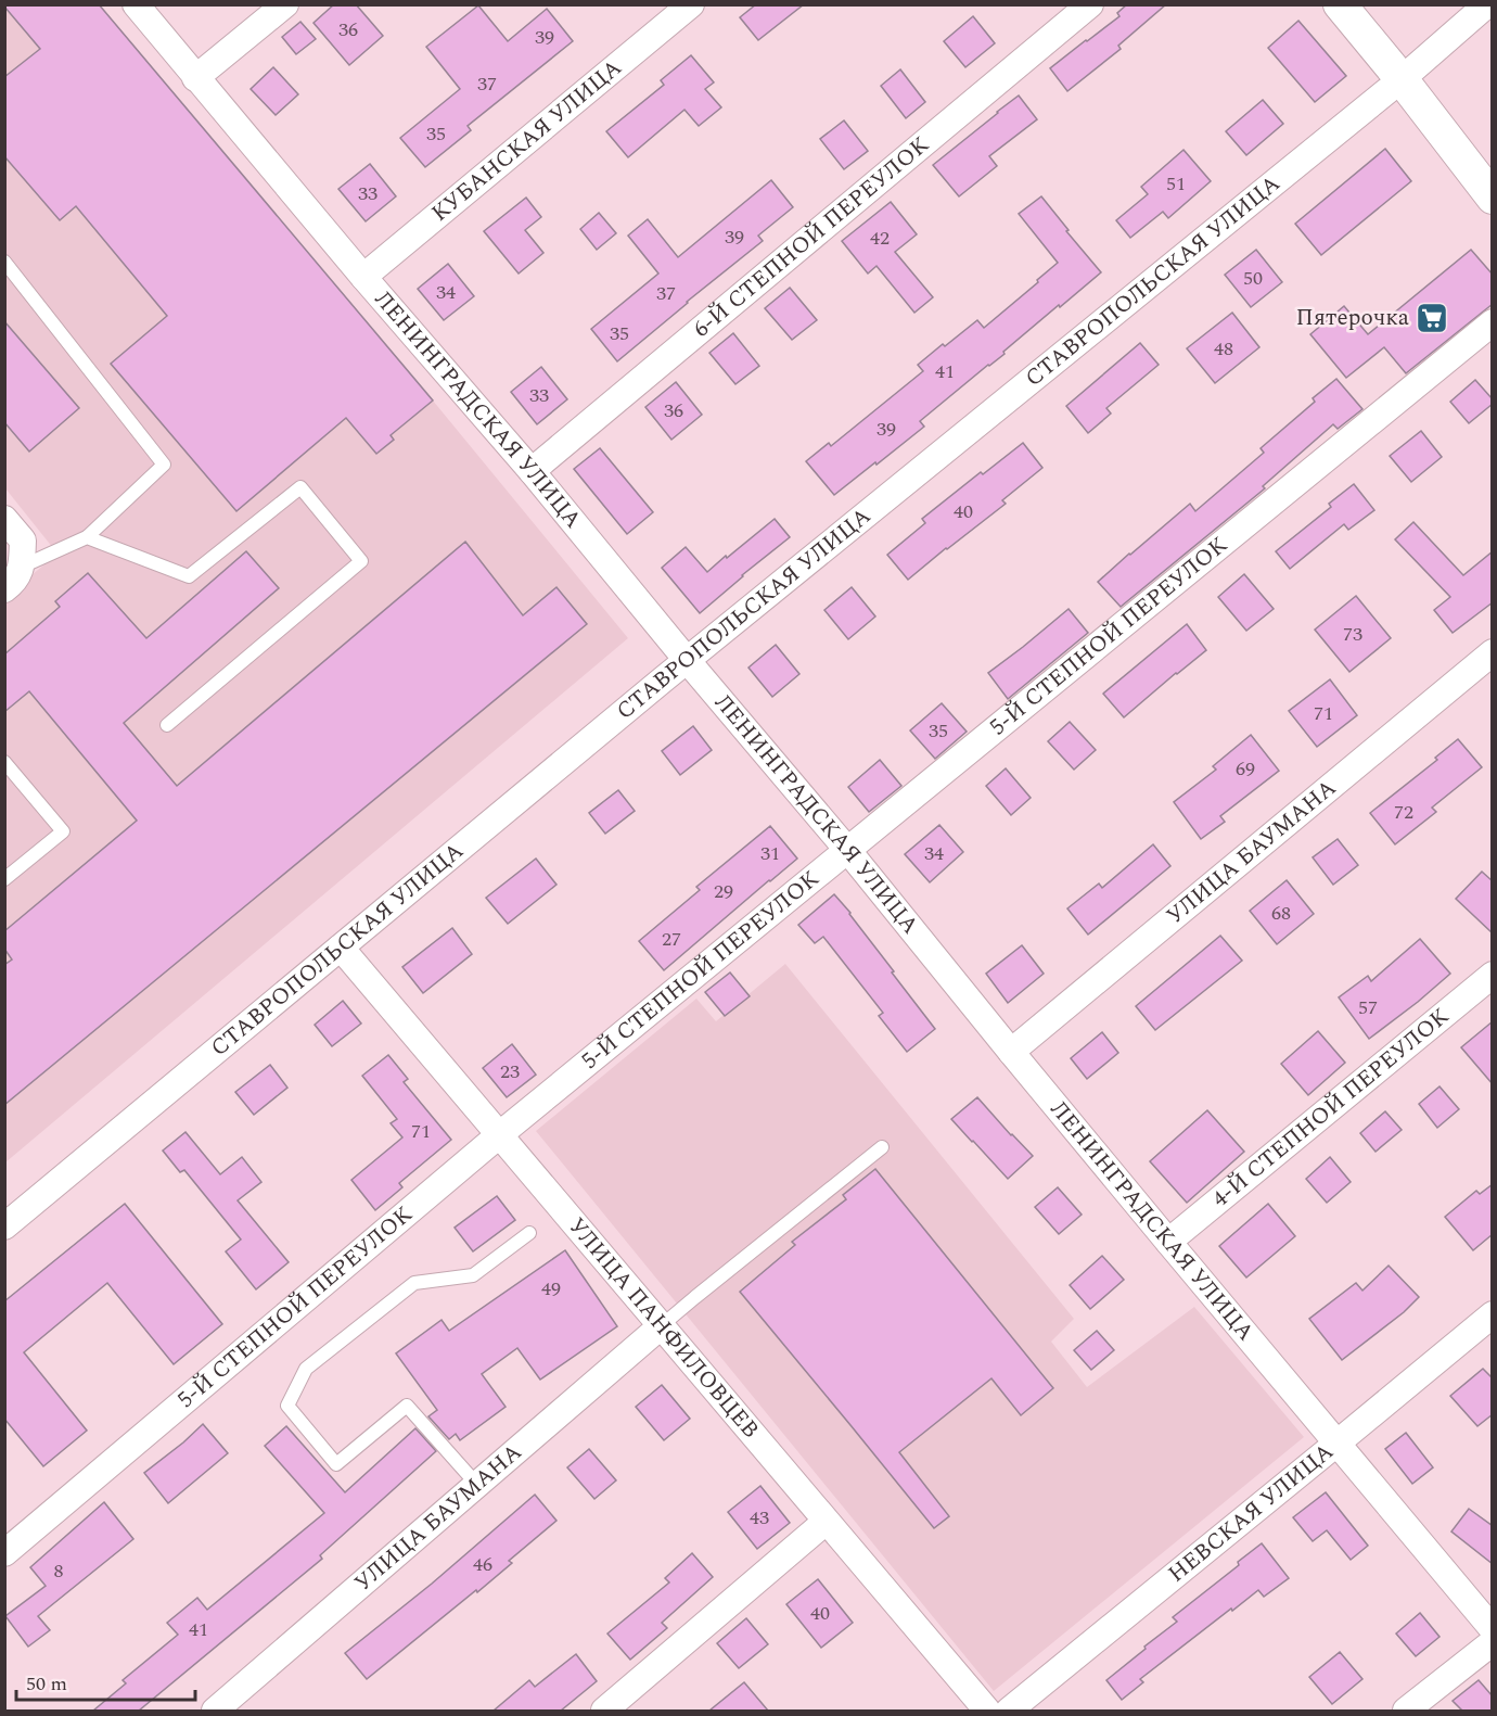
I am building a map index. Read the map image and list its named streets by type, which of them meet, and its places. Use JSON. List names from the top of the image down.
{
  "streets": {
    "street": [
      "КУБАНСКАЯ УЛИЦА",
      "6-Й СТЕПНОЙ ПЕРЕУЛОК",
      "СТАВРОПОЛЬСКАЯ УЛИЦА",
      "ЛЕНИНГРАДСКАЯ УЛИЦА",
      "5-Й СТЕПНОЙ ПЕРЕУЛОК",
      "УЛИЦА БАУМАНА",
      "4-Й СТЕПНОЙ ПЕРЕУЛОК",
      "УЛИЦА ПАНФИЛОВЦЕВ",
      "НЕВСКАЯ УЛИЦА"
    ]
  },
  "crossings": [
    ["КУБАНСКАЯ УЛИЦА", "ЛЕНИНГРАДСКАЯ УЛИЦА"],
    ["6-Й СТЕПНОЙ ПЕРЕУЛОК", "ЛЕНИНГРАДСКАЯ УЛИЦА"],
    ["СТАВРОПОЛЬСКАЯ УЛИЦА", "ЛЕНИНГРАДСКАЯ УЛИЦА"],
    ["СТАВРОПОЛЬСКАЯ УЛИЦА", "УЛИЦА ПАНФИЛОВЦЕВ"],
    ["ЛЕНИНГРАДСКАЯ УЛИЦА", "5-Й СТЕПНОЙ ПЕРЕУЛОК"],
    ["ЛЕНИНГРАДСКАЯ УЛИЦА", "УЛИЦА БАУМАНА"],
    ["ЛЕНИНГРАДСКАЯ УЛИЦА", "4-Й СТЕПНОЙ ПЕРЕУЛОК"],
    ["ЛЕНИНГРАДСКАЯ УЛИЦА", "НЕВСКАЯ УЛИЦА"],
    ["5-Й СТЕПНОЙ ПЕРЕУЛОК", "УЛИЦА ПАНФИЛОВЦЕВ"],
    ["УЛИЦА БАУМАНА", "УЛИЦА ПАНФИЛОВЦЕВ"]
  ],
  "places": {
    "supermarket": ["Пятерочка"]
  },
  "house_numbers": [
    "36",
    "39",
    "37",
    "35",
    "51",
    "33",
    "39",
    "42",
    "50",
    "34",
    "37",
    "35",
    "48",
    "41",
    "33",
    "36",
    "39",
    "40",
    "73",
    "71",
    "35",
    "69",
    "72",
    "31",
    "34",
    "29",
    "68",
    "27",
    "57",
    "23",
    "71",
    "49",
    "43",
    "46",
    "8",
    "40",
    "41"
  ],
  "scale_bar": "50 m"
}
